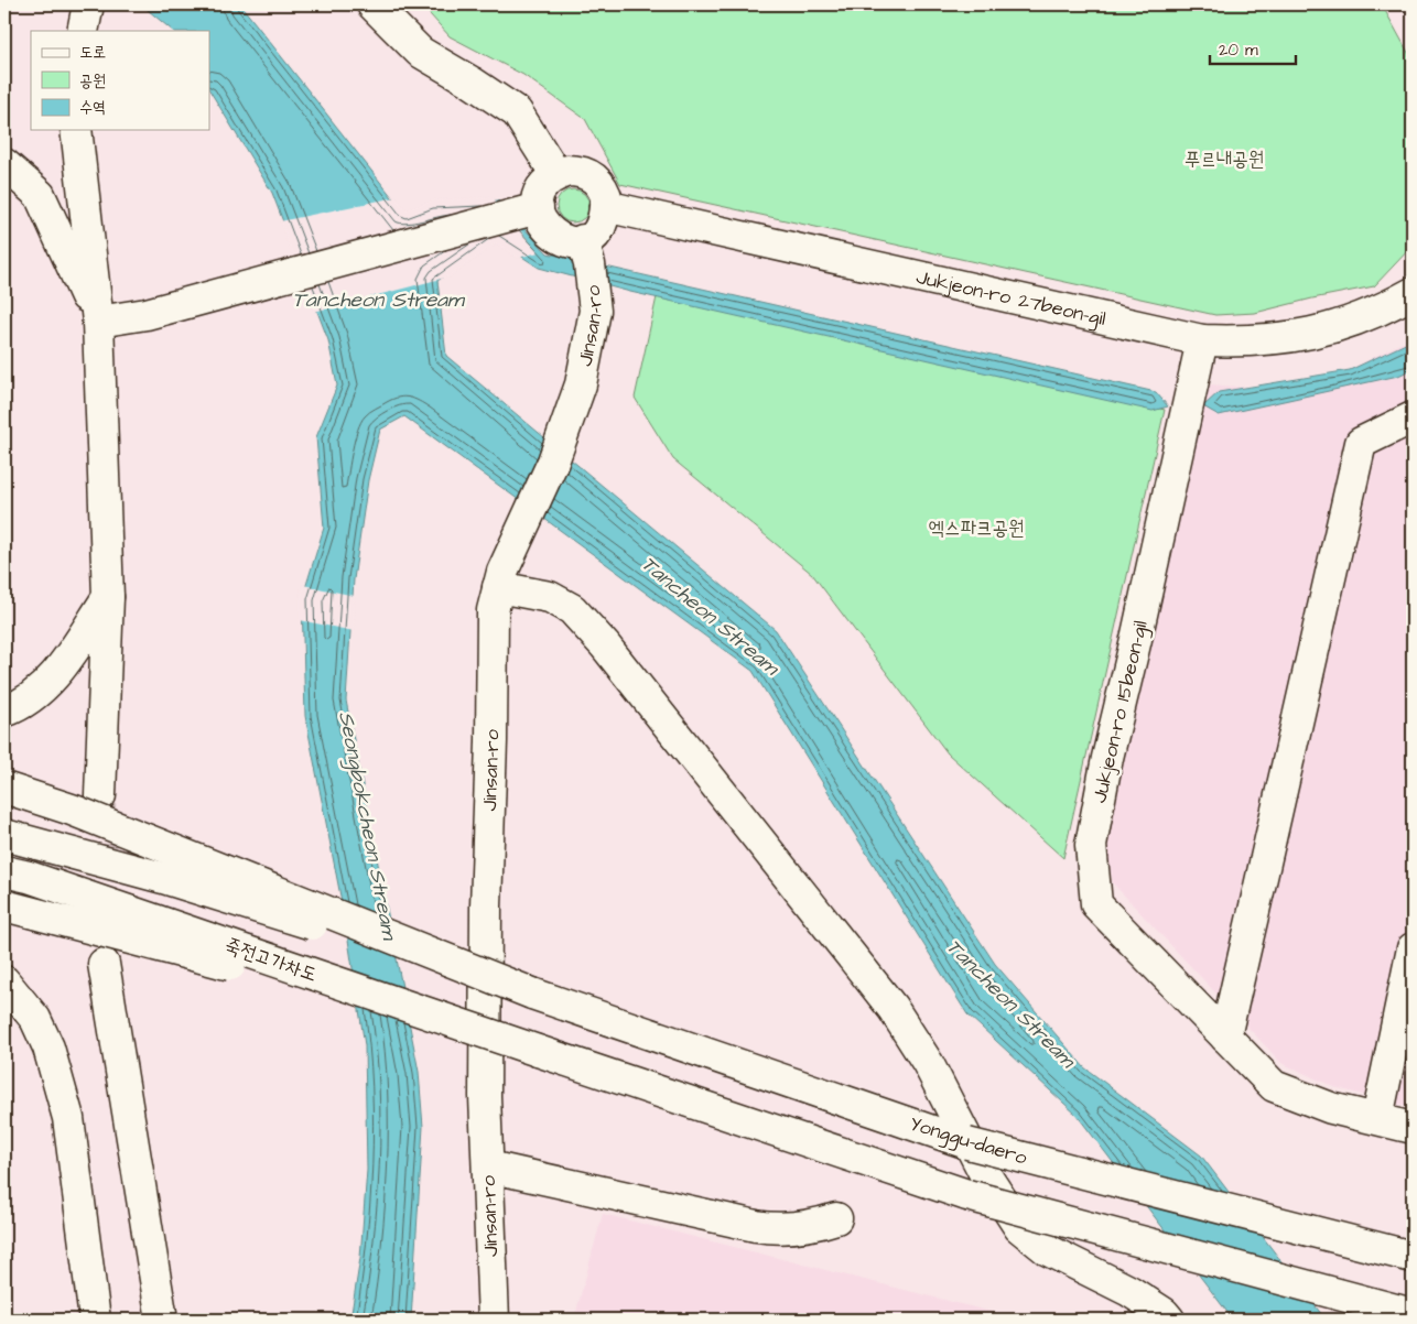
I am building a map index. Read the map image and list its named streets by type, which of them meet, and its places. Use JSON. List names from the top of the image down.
{
  "streets": {
    "street": [
      "Jukjeon-ro 27beon-gil",
      "Jinsan-ro",
      "Jukjeon-ro 15beon-gil",
      "죽전고가차도",
      "Yonggu-daero"
    ]
  },
  "crossings": [
    ["Jukjeon-ro 27beon-gil", "Jinsan-ro"],
    ["Jukjeon-ro 27beon-gil", "Jukjeon-ro 15beon-gil"]
  ],
  "water": ["Tancheon Stream", "Seongbokcheon Stream"],
  "parks": ["푸르내공원", "엑스파크공원"],
  "legend": ["도로", "공원", "수역"],
  "scale_bar": "20 m"
}
